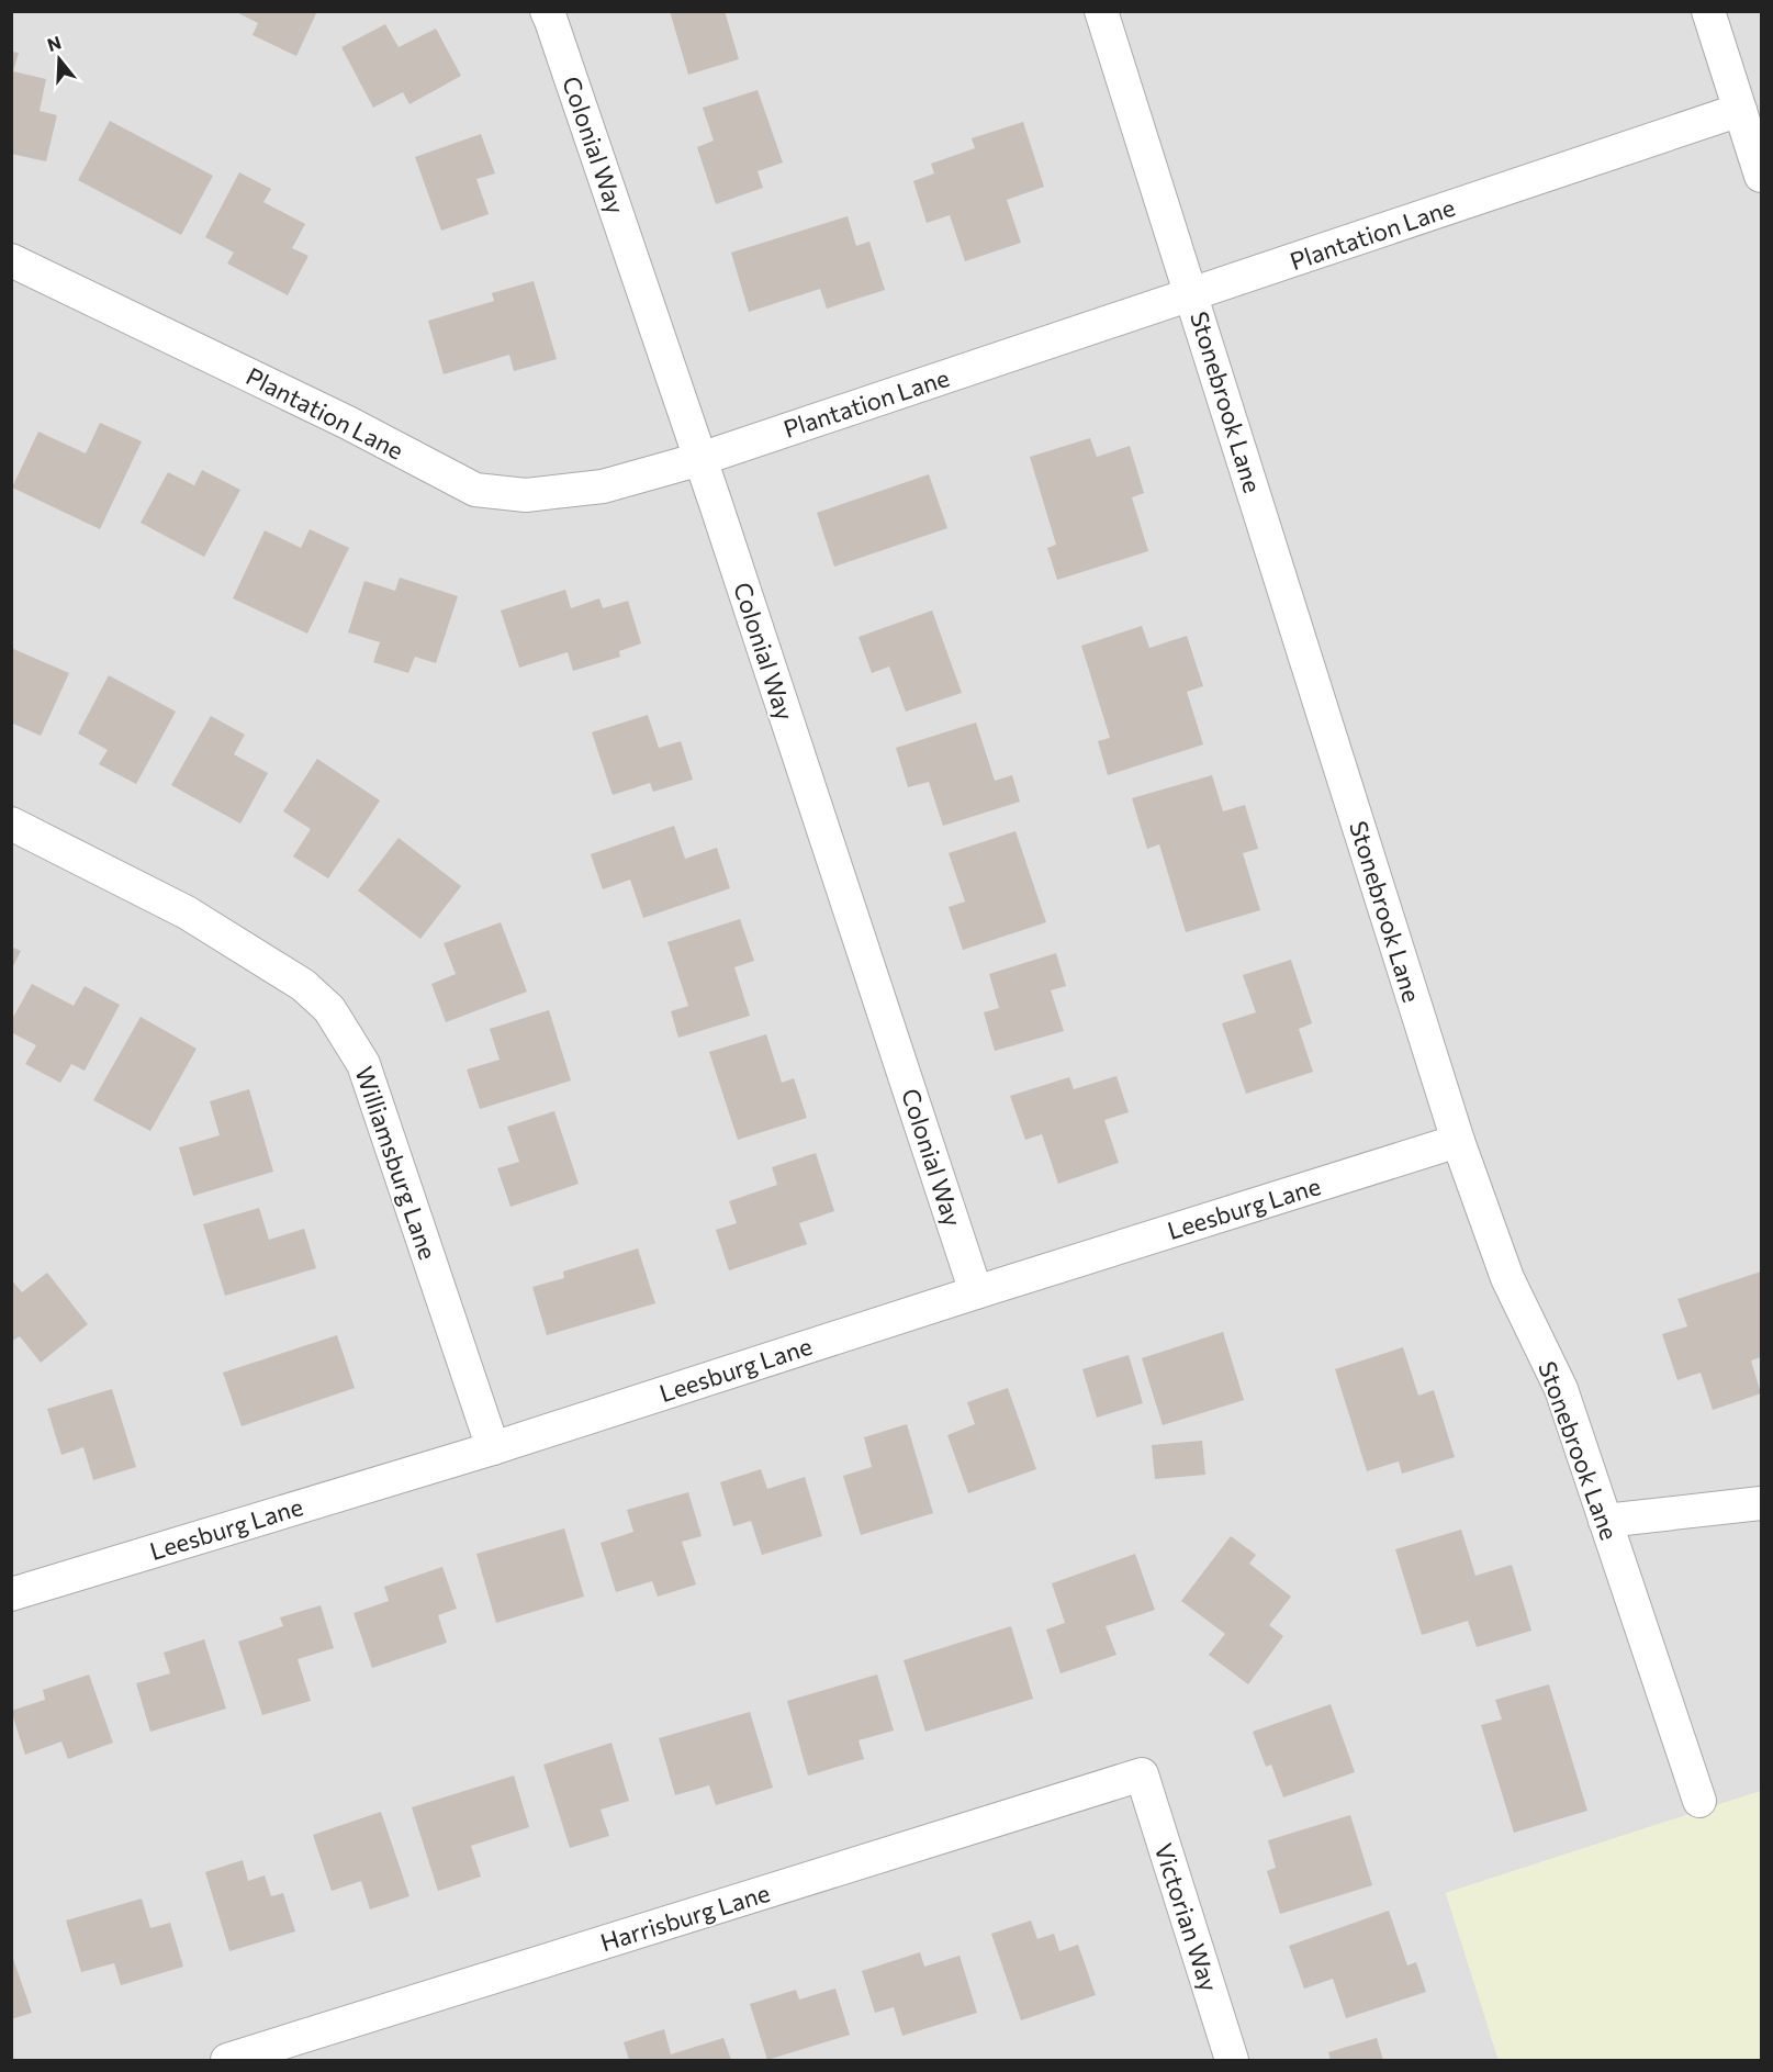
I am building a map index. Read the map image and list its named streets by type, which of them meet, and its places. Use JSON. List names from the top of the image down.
{
  "streets": {
    "street": [
      "Colonial Way",
      "Plantation Lane",
      "Stonebrook Lane",
      "Williamsburg Lane",
      "Leesburg Lane",
      "Harrisburg Lane",
      "Victorian Way"
    ]
  },
  "crossings": [
    ["Colonial Way", "Plantation Lane"],
    ["Colonial Way", "Leesburg Lane"],
    ["Plantation Lane", "Stonebrook Lane"],
    ["Stonebrook Lane", "Leesburg Lane"],
    ["Williamsburg Lane", "Leesburg Lane"],
    ["Harrisburg Lane", "Victorian Way"]
  ],
  "north": "top"
}
